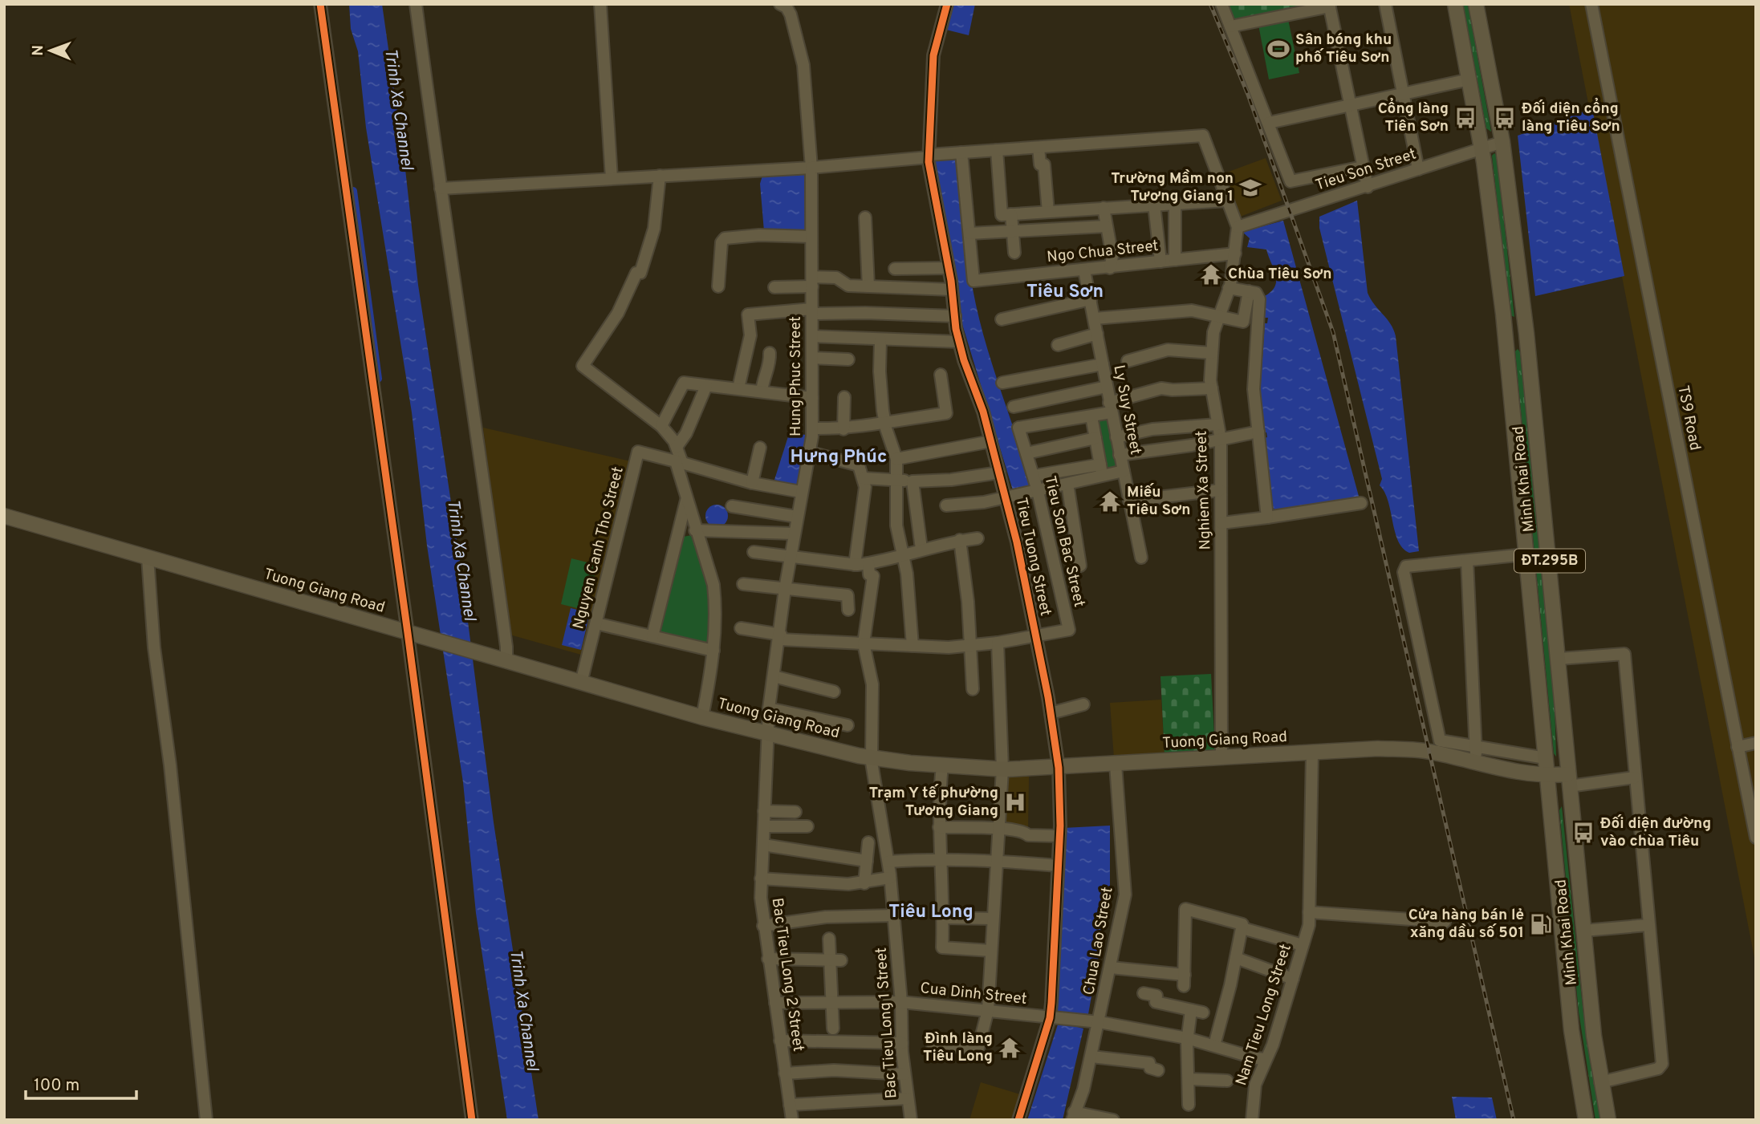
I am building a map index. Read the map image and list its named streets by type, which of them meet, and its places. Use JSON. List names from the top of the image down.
{
  "streets": {
    "main road": ["Minh Khai Road", "ĐT.295B", "Tuong Giang Road"],
    "street": [
      "Tieu Son Street",
      "Ngo Chua Street",
      "Hung Phuc Street",
      "Ly Suy Street",
      "TS9 Road",
      "Nghiem Xa Street",
      "Tieu Son Bac Street",
      "Nguyen Canh Tho Street",
      "Tieu Tuong Street",
      "Chua Lao Street",
      "Bac Tieu Long 2 Street",
      "Cua Dinh Street",
      "Nam Tieu Long Street",
      "Bac Tieu Long 1 Street"
    ]
  },
  "crossings": [
    ["Tieu Son Street", "Minh Khai Road"],
    ["Tieu Son Street", "Nghiem Xa Street"],
    ["Ngo Chua Street", "Ly Suy Street"],
    ["Ngo Chua Street", "Nghiem Xa Street"],
    ["Hung Phuc Street", "Tuong Giang Road"],
    ["Hung Phuc Street", "Bac Tieu Long 2 Street"],
    ["Ly Suy Street", "Tieu Son Bac Street"],
    ["Ly Suy Street", "Tieu Tuong Street"],
    ["Minh Khai Road", "Tuong Giang Road"],
    ["Nghiem Xa Street", "Tieu Tuong Street"],
    ["Nghiem Xa Street", "Tuong Giang Road"],
    ["Tieu Son Bac Street", "Tieu Tuong Street"],
    ["Nguyen Canh Tho Street", "Tuong Giang Road"],
    ["Tieu Tuong Street", "Tuong Giang Road"],
    ["Tieu Tuong Street", "Cua Dinh Street"],
    ["Tuong Giang Road", "Chua Lao Street"],
    ["Tuong Giang Road", "Bac Tieu Long 2 Street"],
    ["Tuong Giang Road", "Nam Tieu Long Street"],
    ["Tuong Giang Road", "Bac Tieu Long 1 Street"],
    ["Chua Lao Street", "Cua Dinh Street"],
    ["Bac Tieu Long 2 Street", "Cua Dinh Street"],
    ["Cua Dinh Street", "Nam Tieu Long Street"],
    ["Cua Dinh Street", "Bac Tieu Long 1 Street"]
  ],
  "districts": ["Tiêu Sơn", "Hưng Phúc", "Tiêu Long"],
  "water": ["Trinh Xa Channel"],
  "places": {
    "sports": ["Sân bóng khu phố Tiêu Sơn"],
    "bus stop": ["Cổng làng Tiên Sơn", "Đối diện cổng làng Tiêu Sơn", "Đối diện đường vào chùa Tiêu"],
    "school or university": ["Trường Mầm non Tương Giang 1"],
    "temple": ["Chùa Tiêu Sơn", "Miếu Tiêu Sơn", "Đình làng Tiêu Long"],
    "hospital": ["Trạm Y tế phường Tương Giang"],
    "fuel station": ["Cửa hàng bán lẻ xăng dầu số 501"]
  },
  "scale_bar": "100 m",
  "north": "left"
}
